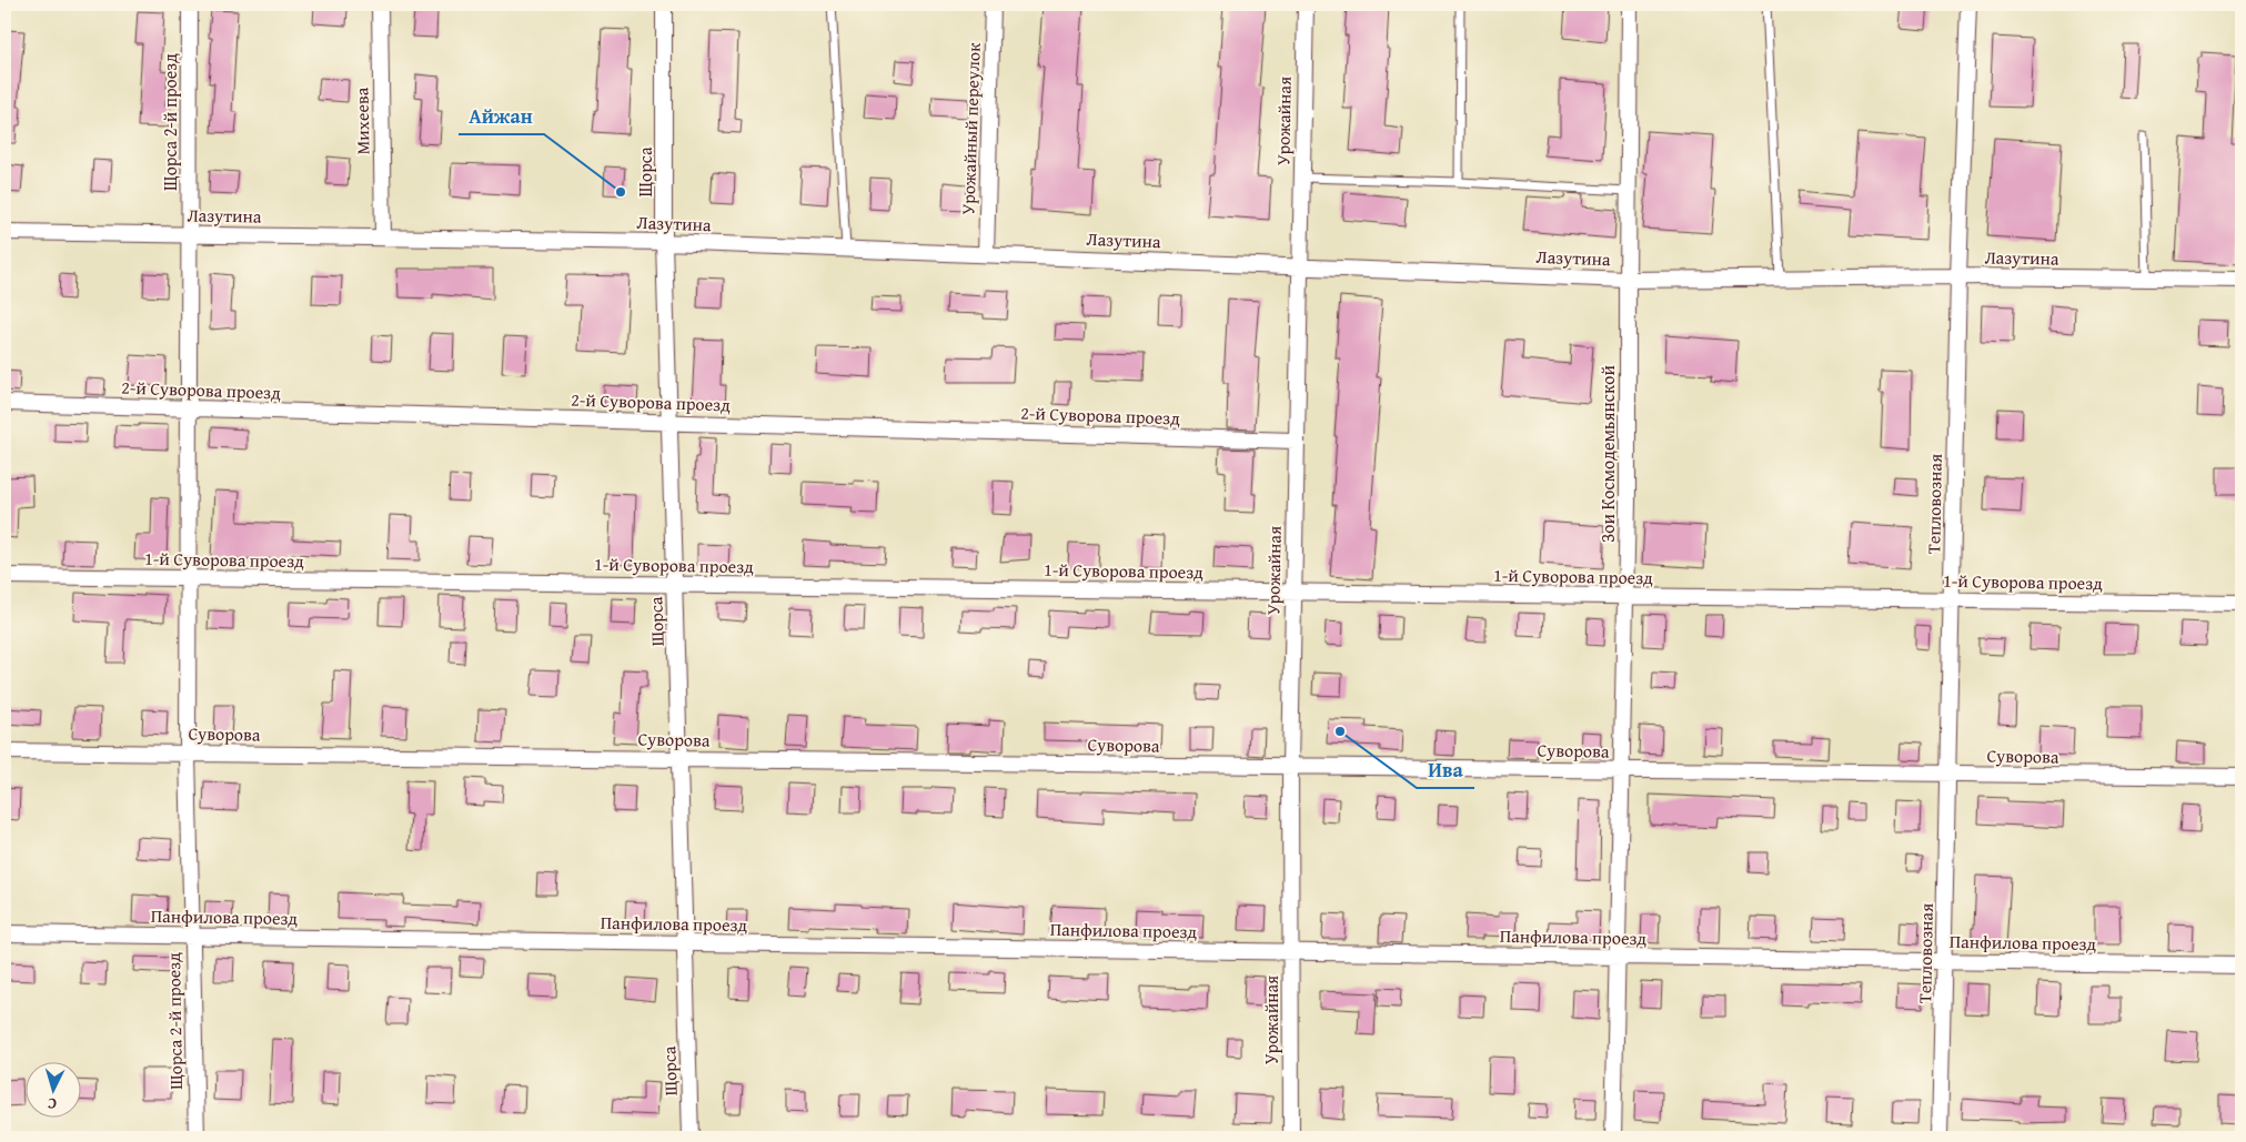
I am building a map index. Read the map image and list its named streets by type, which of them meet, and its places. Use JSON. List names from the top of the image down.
{
  "streets": {
    "street": [
      "Михеева",
      "Урожайная",
      "Щорса 2-й проезд",
      "Урожайный переулок",
      "Щорса",
      "Лазутина",
      "2-й Суворова проезд",
      "Зои Космодемьянской",
      "Тепловозная",
      "1-й Суворова проезд",
      "Суворова",
      "Панфилова проезд"
    ]
  },
  "crossings": [
    ["Михеева", "Лазутина"],
    ["Урожайная", "Лазутина"],
    ["Урожайная", "2-й Суворова проезд"],
    ["Урожайная", "1-й Суворова проезд"],
    ["Урожайная", "Суворова"],
    ["Урожайная", "Панфилова проезд"],
    ["Щорса 2-й проезд", "Лазутина"],
    ["Щорса 2-й проезд", "2-й Суворова проезд"],
    ["Щорса 2-й проезд", "1-й Суворова проезд"],
    ["Щорса 2-й проезд", "Суворова"],
    ["Щорса 2-й проезд", "Панфилова проезд"],
    ["Урожайный переулок", "Лазутина"],
    ["Щорса", "Лазутина"],
    ["Щорса", "2-й Суворова проезд"],
    ["Щорса", "1-й Суворова проезд"],
    ["Щорса", "Суворова"],
    ["Щорса", "Панфилова проезд"],
    ["Лазутина", "Зои Космодемьянской"],
    ["Лазутина", "Тепловозная"],
    ["Зои Космодемьянской", "1-й Суворова проезд"],
    ["Зои Космодемьянской", "Суворова"],
    ["Зои Космодемьянской", "Панфилова проезд"],
    ["Тепловозная", "1-й Суворова проезд"],
    ["Тепловозная", "Суворова"],
    ["Тепловозная", "Панфилова проезд"]
  ],
  "places": ["Айжан", "Ива"],
  "north": "bottom"
}
